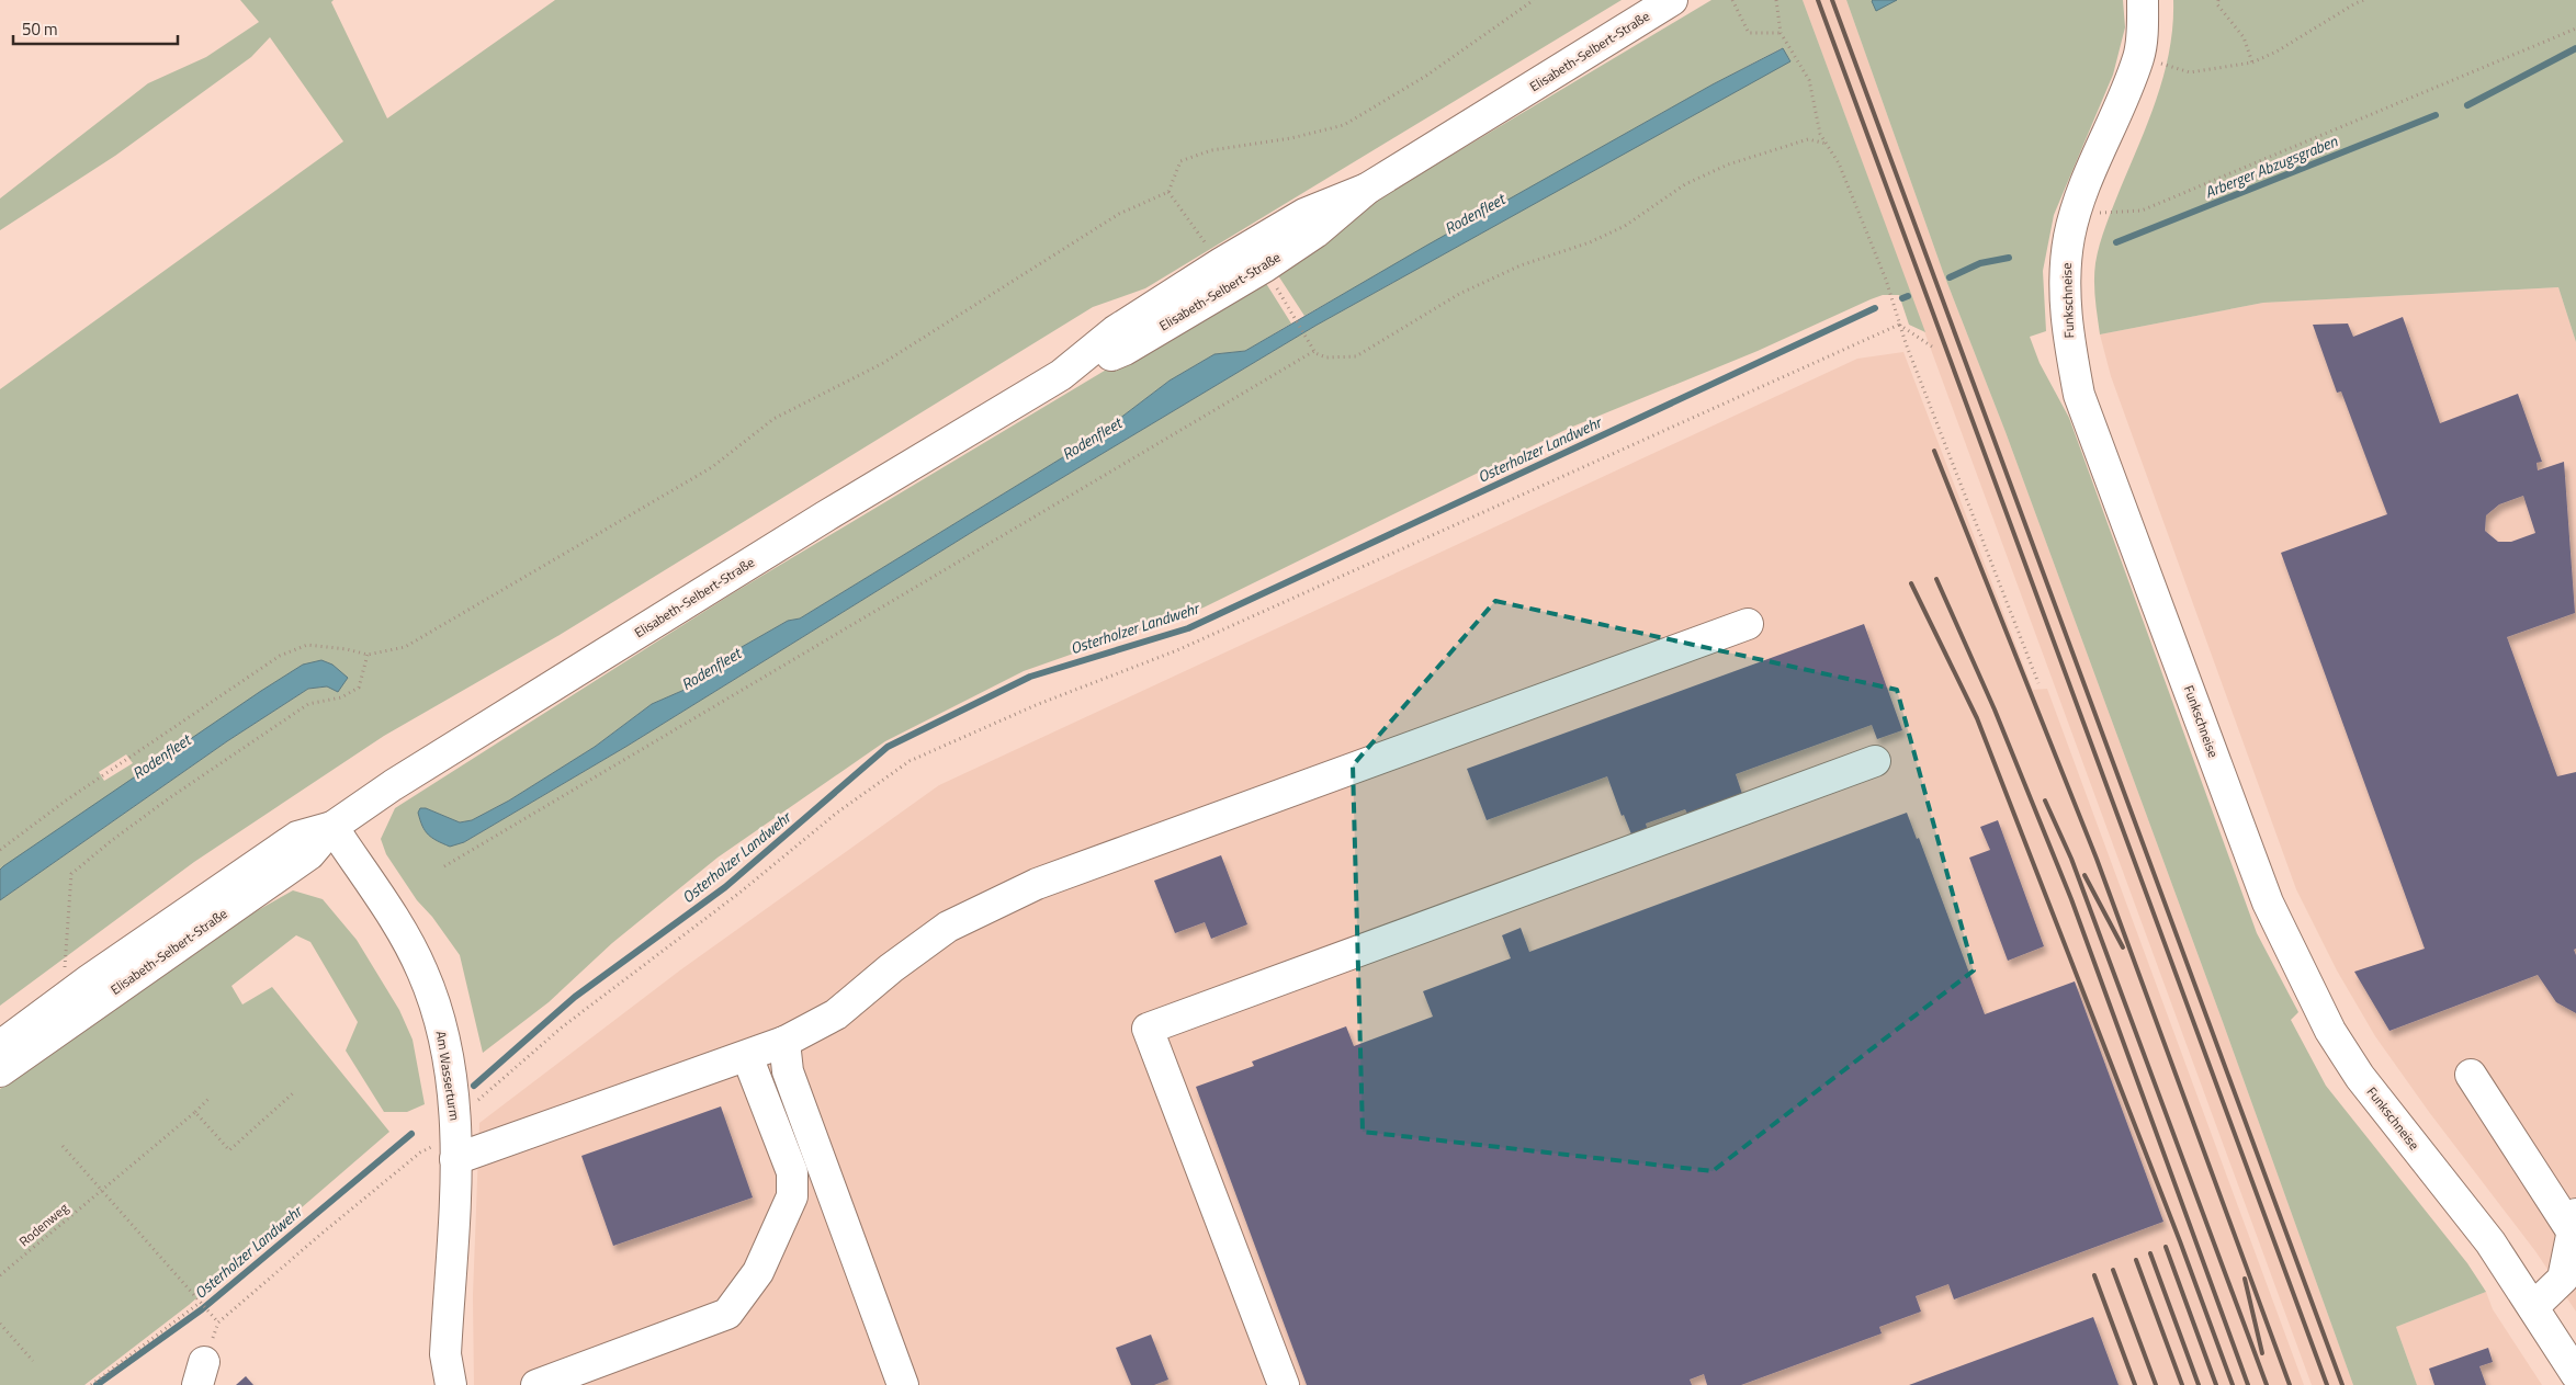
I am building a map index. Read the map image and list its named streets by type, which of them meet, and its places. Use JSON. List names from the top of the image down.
{
  "streets": {
    "street": ["Elisabeth-Selbert-Straße", "Funkschneise", "Am Wasserturm"],
    "path": ["Rodenweg"]
  },
  "crossings": [
    ["Elisabeth-Selbert-Straße", "Am Wasserturm"]
  ],
  "water": ["Arberger Abzugsgraben", "Rodenfleet", "Osterholzer Landwehr"],
  "scale_bar": "50 m"
}
